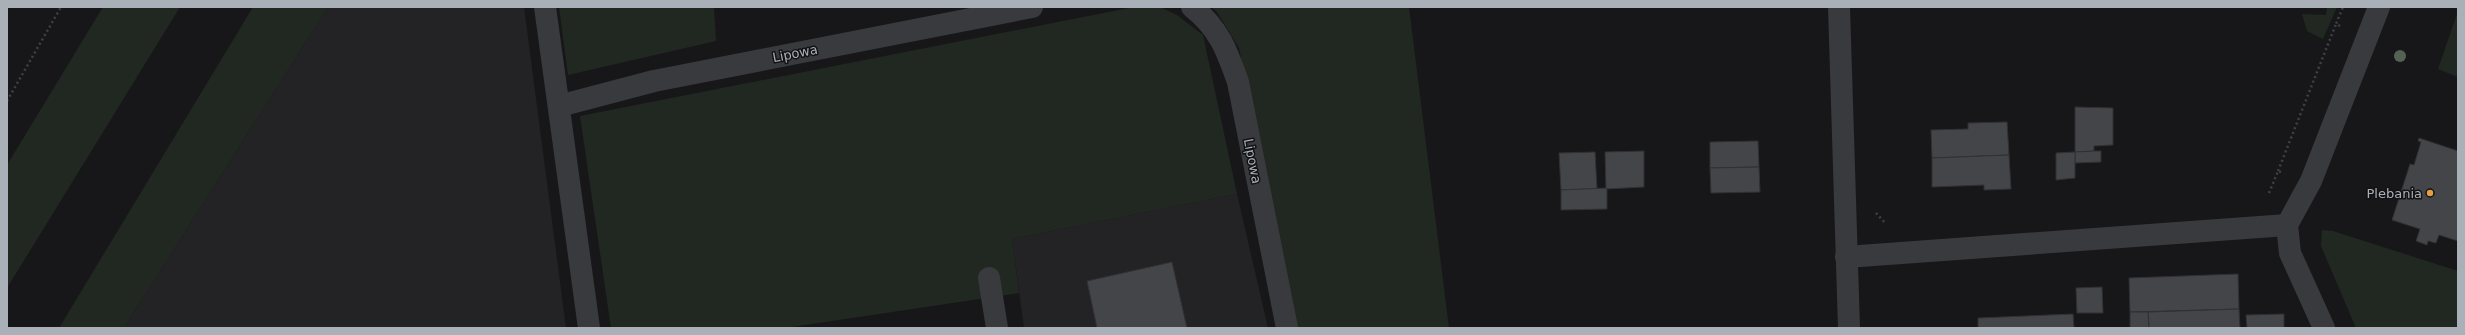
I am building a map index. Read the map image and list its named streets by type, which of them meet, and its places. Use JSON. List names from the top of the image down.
{
  "streets": {
    "street": ["Lipowa"]
  },
  "places": ["Plebania"]
}
